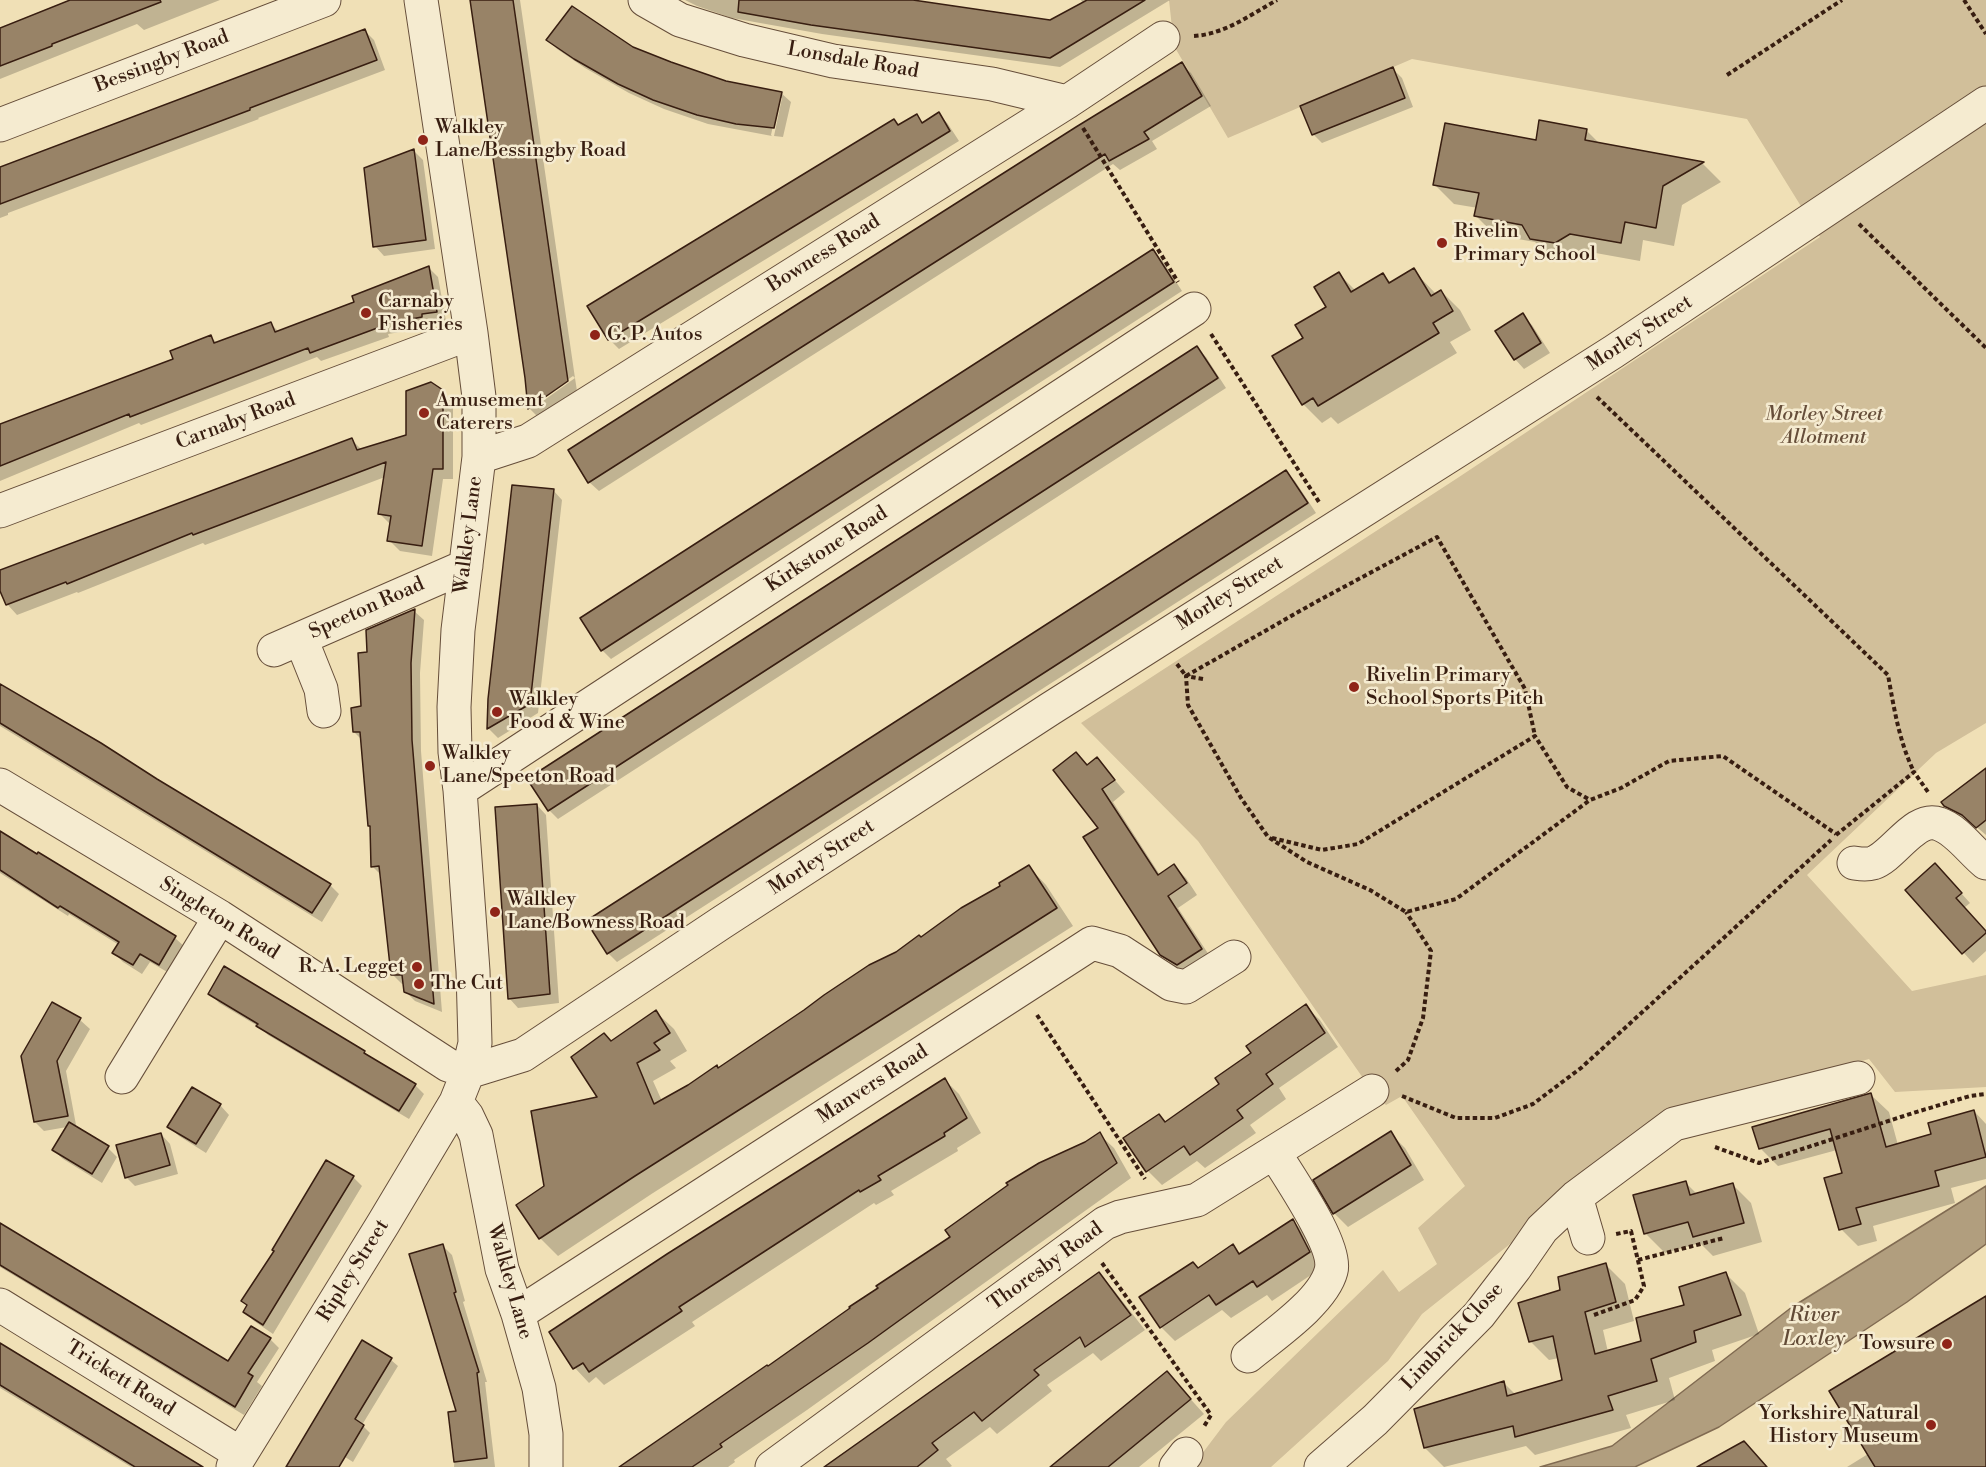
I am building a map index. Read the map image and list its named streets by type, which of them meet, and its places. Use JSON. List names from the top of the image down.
{
  "streets": {
    "street": [
      "Lonsdale Road",
      "Bessingby Road",
      "Bowness Road",
      "Morley Street",
      "Carnaby Road",
      "Walkley Lane",
      "Kirkstone Road",
      "Speeton Road",
      "Singleton Road",
      "Manvers Road",
      "Thoresby Road",
      "Ripley Street",
      "Limbrick Close",
      "Trickett Road"
    ]
  },
  "crossings": [
    ["Lonsdale Road", "Bowness Road"],
    ["Bowness Road", "Walkley Lane"],
    ["Morley Street", "Walkley Lane"],
    ["Morley Street", "Singleton Road"],
    ["Morley Street", "Ripley Street"],
    ["Carnaby Road", "Walkley Lane"],
    ["Walkley Lane", "Kirkstone Road"],
    ["Walkley Lane", "Speeton Road"],
    ["Walkley Lane", "Singleton Road"],
    ["Walkley Lane", "Manvers Road"],
    ["Walkley Lane", "Ripley Street"],
    ["Singleton Road", "Ripley Street"],
    ["Ripley Street", "Trickett Road"]
  ],
  "water": ["River Loxley"],
  "parks": ["Morley Street Allotment"],
  "places": [
    "Walkley Lane/Bessingby Road",
    "Rivelin Primary School",
    "Carnaby Fisheries",
    "G. P. Autos",
    "Amusement Caterers",
    "Rivelin Primary School Sports Pitch",
    "Walkley Food & Wine",
    "Walkley Lane/Speeton Road",
    "Walkley Lane/Bowness Road",
    "R. A. Legget",
    "The Cut",
    "Towsure",
    "Yorkshire Natural History Museum"
  ]
}
